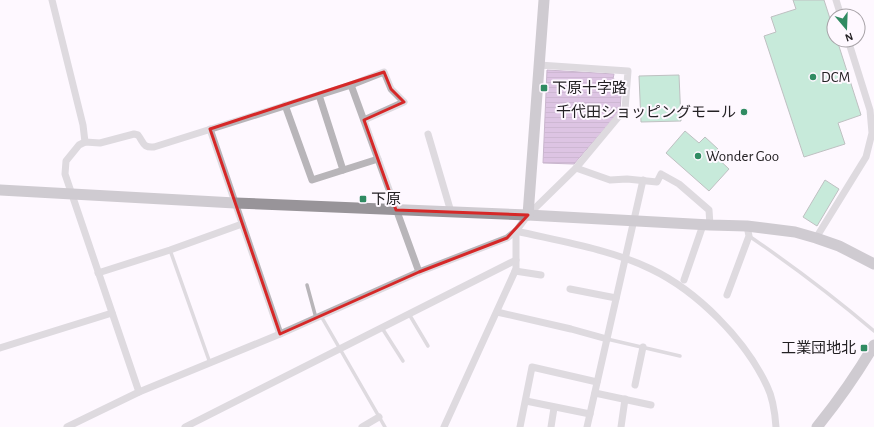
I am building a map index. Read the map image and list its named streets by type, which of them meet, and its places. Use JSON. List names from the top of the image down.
{
  "places": {
    "other": ["DCM", "千代田ショッピングモール", "Wonder Goo"],
    "transit": ["下原十字路", "下原", "工業団地北"]
  },
  "north": "bottom"
}
